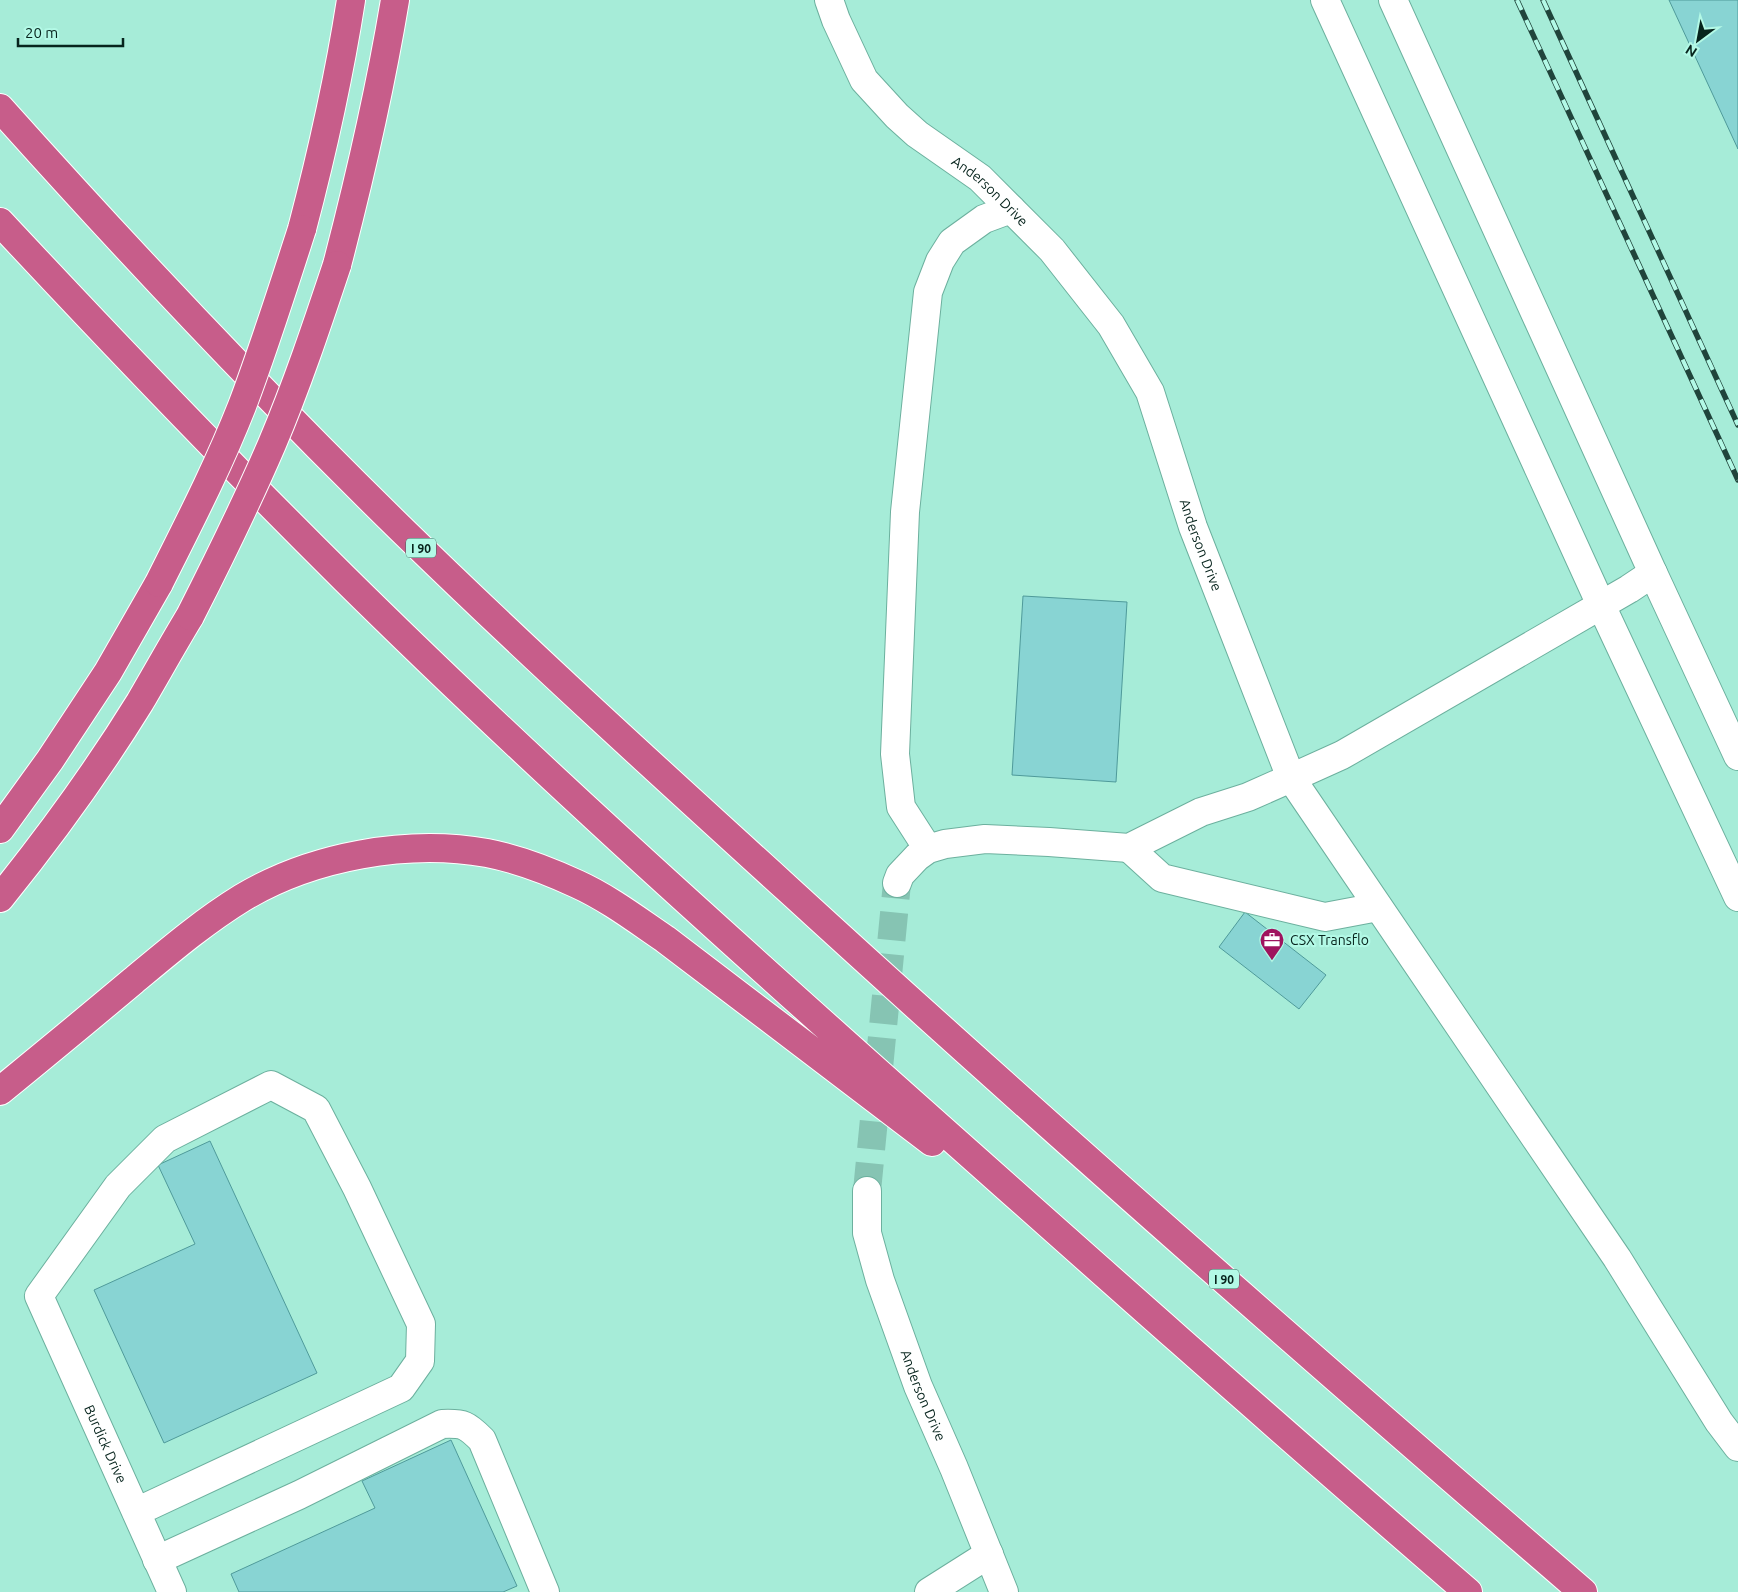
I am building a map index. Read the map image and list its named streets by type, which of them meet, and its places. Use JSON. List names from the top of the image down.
{
  "streets": {
    "highway": ["I 90"],
    "street": ["Anderson Drive", "Burdick Drive"]
  },
  "places": {
    "office": ["CSX Transflo"]
  },
  "scale_bar": "20 m",
  "north": "bottom left"
}
